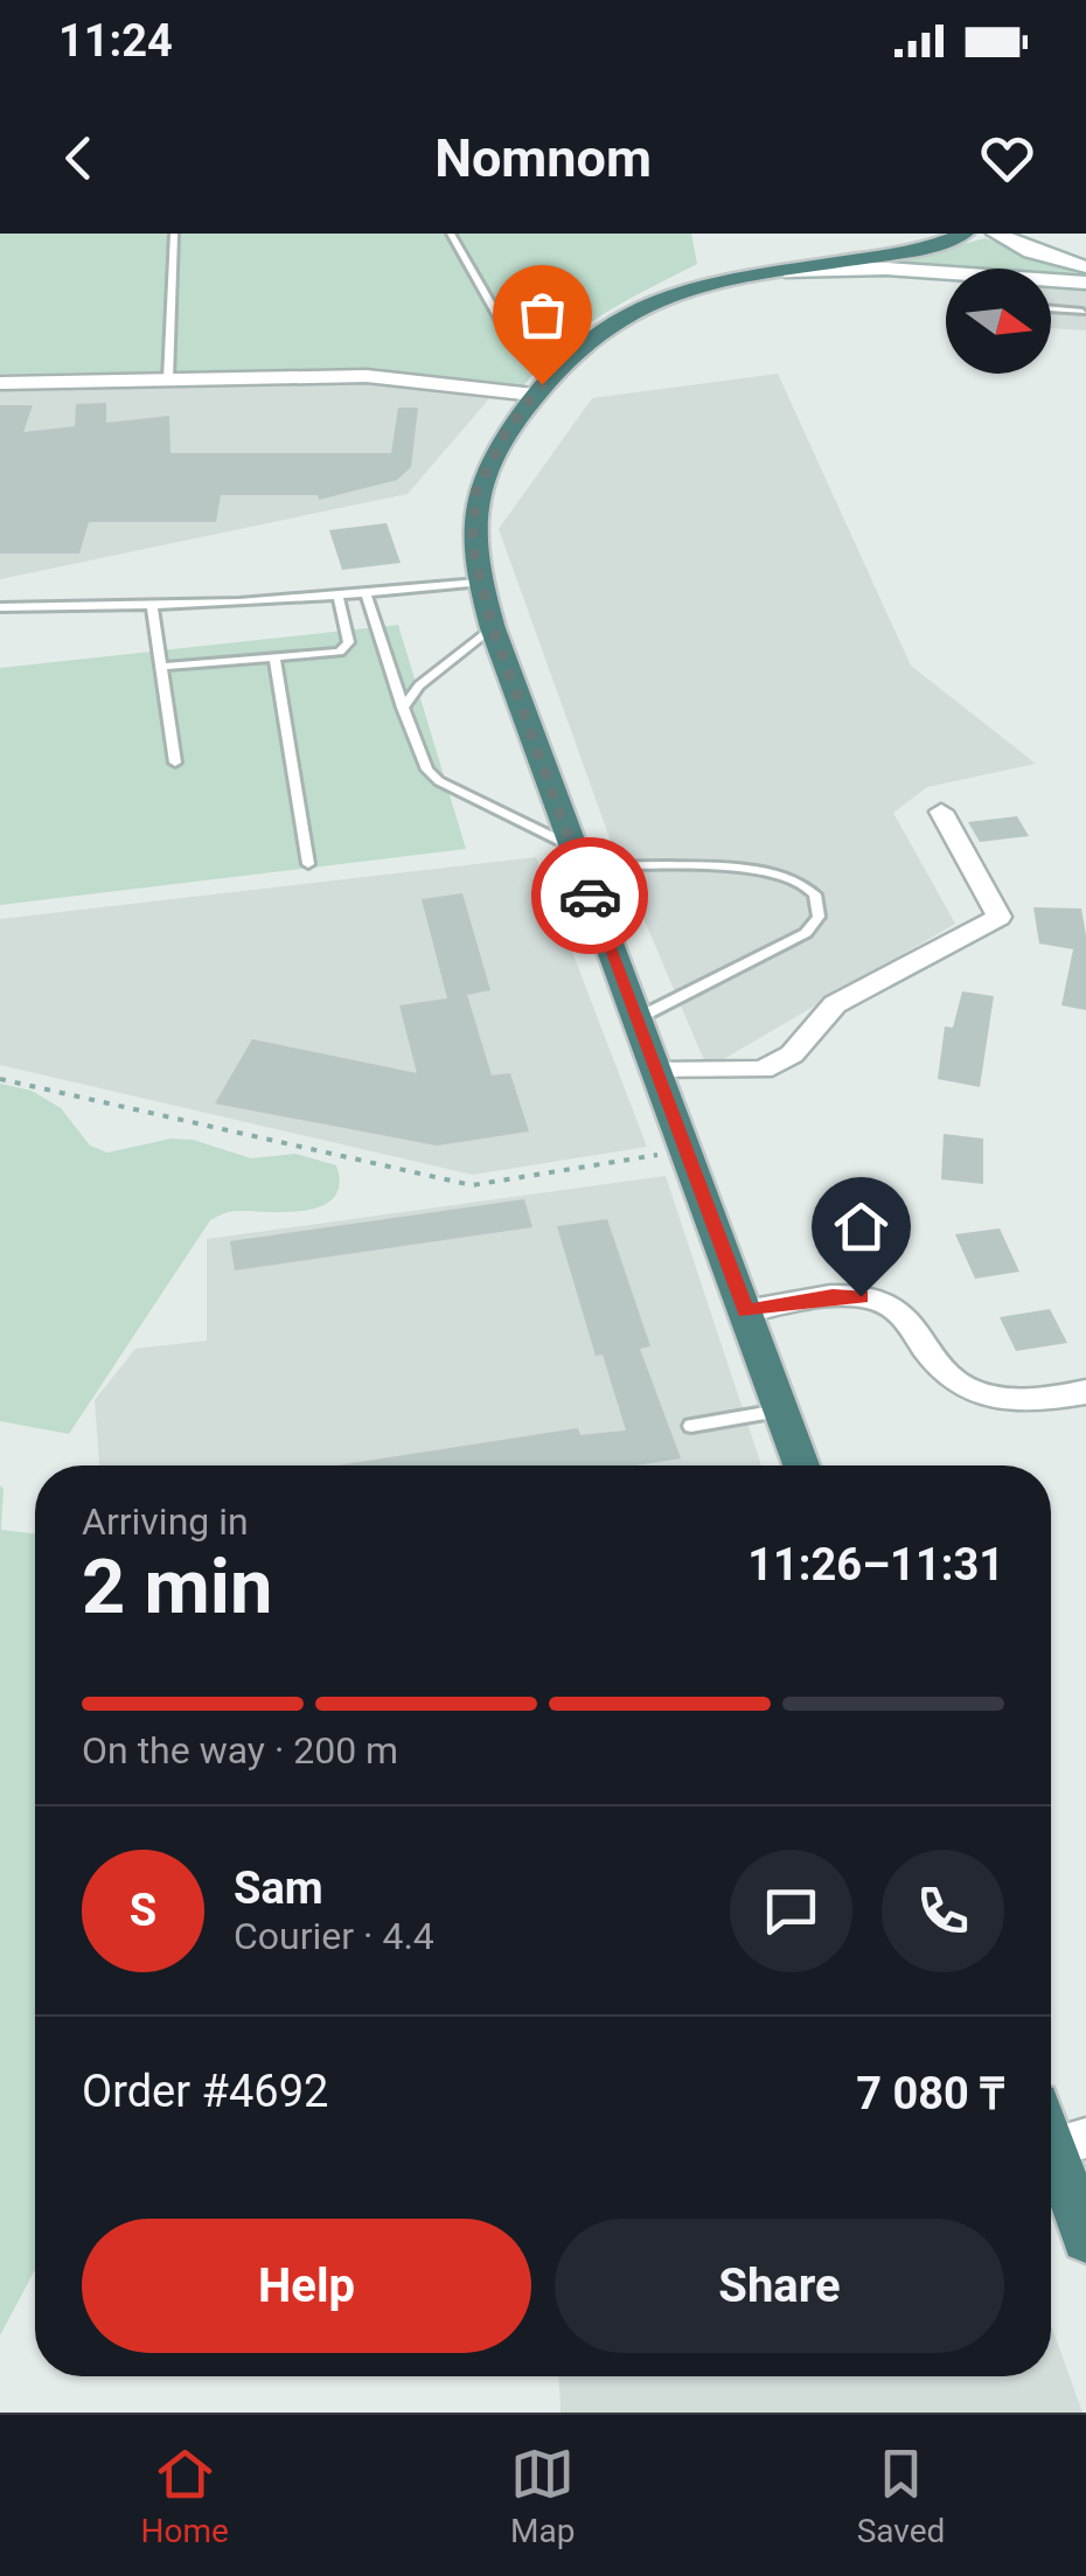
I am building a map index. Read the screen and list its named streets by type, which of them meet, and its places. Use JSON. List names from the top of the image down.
{
  "north": "right",
  "page": {
    "status": "11:24",
    "header": "Nomnom",
    "heading": ["2 min", "Arriving in", "11:26–11:31"],
    "panel": [
      "Sam",
      "Courier · 4.4",
      "Order #4692",
      "7 080 ₸"
    ],
    "bar": "On the way · 200 m",
    "round": "S",
    "buttons": ["Help", "Share"],
    "tabs": ["Home", "Map", "Saved"]
  }
}
